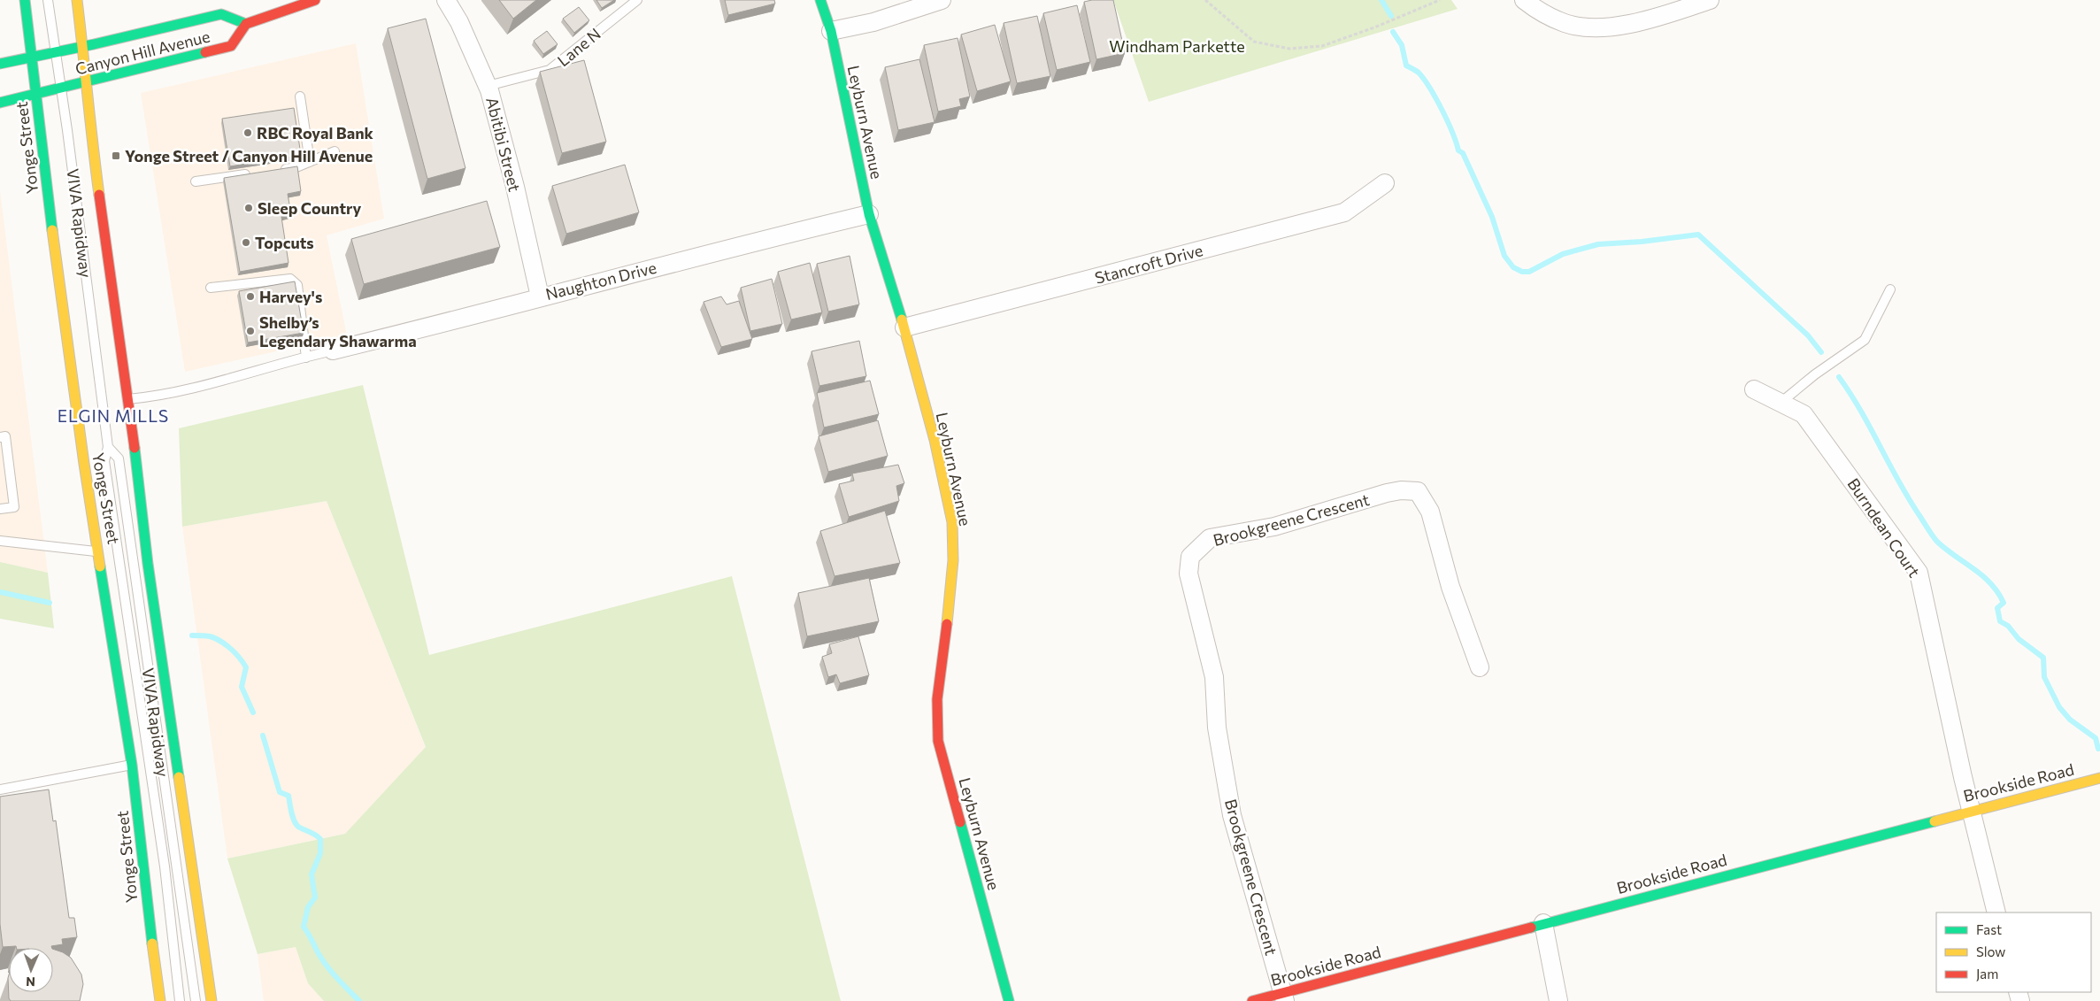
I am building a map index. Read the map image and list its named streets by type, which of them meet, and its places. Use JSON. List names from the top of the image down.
{
  "streets": {
    "street": [
      "Canyon Hill Avenue",
      "Leyburn Avenue",
      "Abitibi Street",
      "Yonge Street",
      "Stancroft Drive",
      "Naughton Drive",
      "Brookgreene Crescent",
      "Burndean Court",
      "Brookside Road"
    ],
    "lane": ["Lane N", "VIVA Rapidway"]
  },
  "crossings": [
    ["Lane N", "Abitibi Street"],
    ["Canyon Hill Avenue", "Yonge Street"],
    ["Canyon Hill Avenue", "VIVA Rapidway"],
    ["Leyburn Avenue", "Stancroft Drive"],
    ["Leyburn Avenue", "Naughton Drive"],
    ["Abitibi Street", "Naughton Drive"],
    ["Brookgreene Crescent", "Brookside Road"],
    ["Burndean Court", "Brookside Road"]
  ],
  "districts": ["ELGIN MILLS"],
  "parks": ["Windham Parkette"],
  "places": {
    "other": [
      "RBC Royal Bank",
      "Sleep Country",
      "Topcuts",
      "Harvey's",
      "Shelby’s Legendary Shawarma"
    ],
    "transit": ["Yonge Street / Canyon Hill Avenue"]
  },
  "legend": ["Fast", "Slow", "Jam"],
  "north": "bottom"
}
